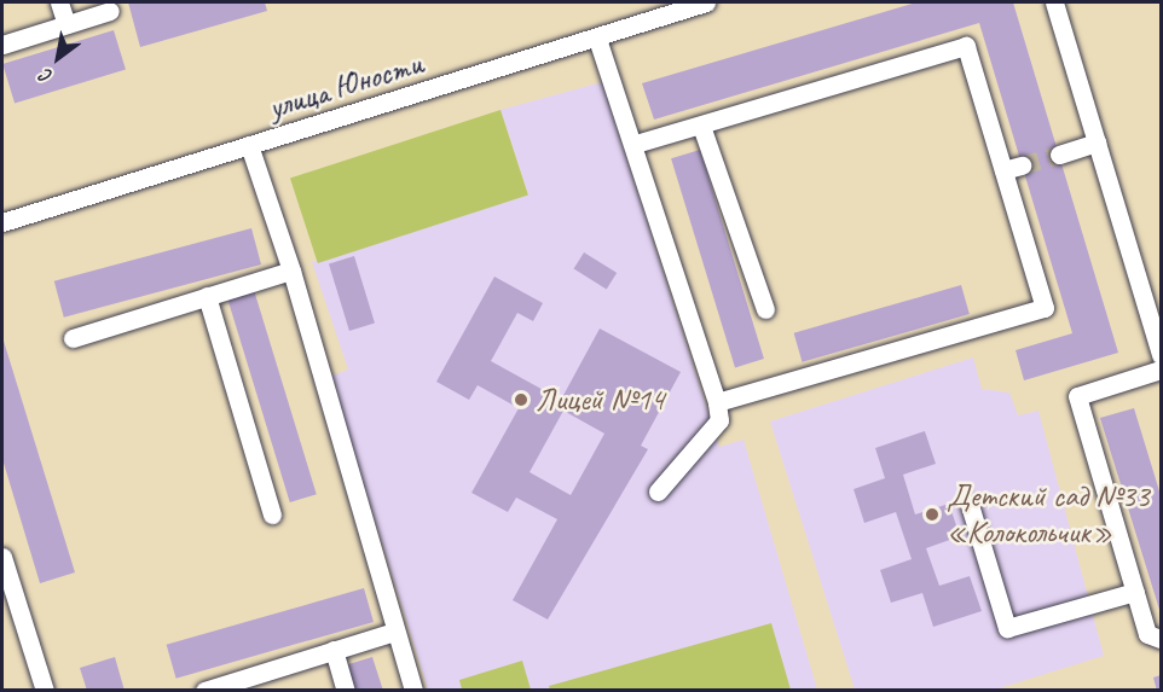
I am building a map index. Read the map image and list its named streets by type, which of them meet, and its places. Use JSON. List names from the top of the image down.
{
  "streets": {
    "street": ["улица Юности"]
  },
  "places": ["Лицей №14", "Детский сад №33 «Колокольчик»"],
  "north": "bottom left"
}
